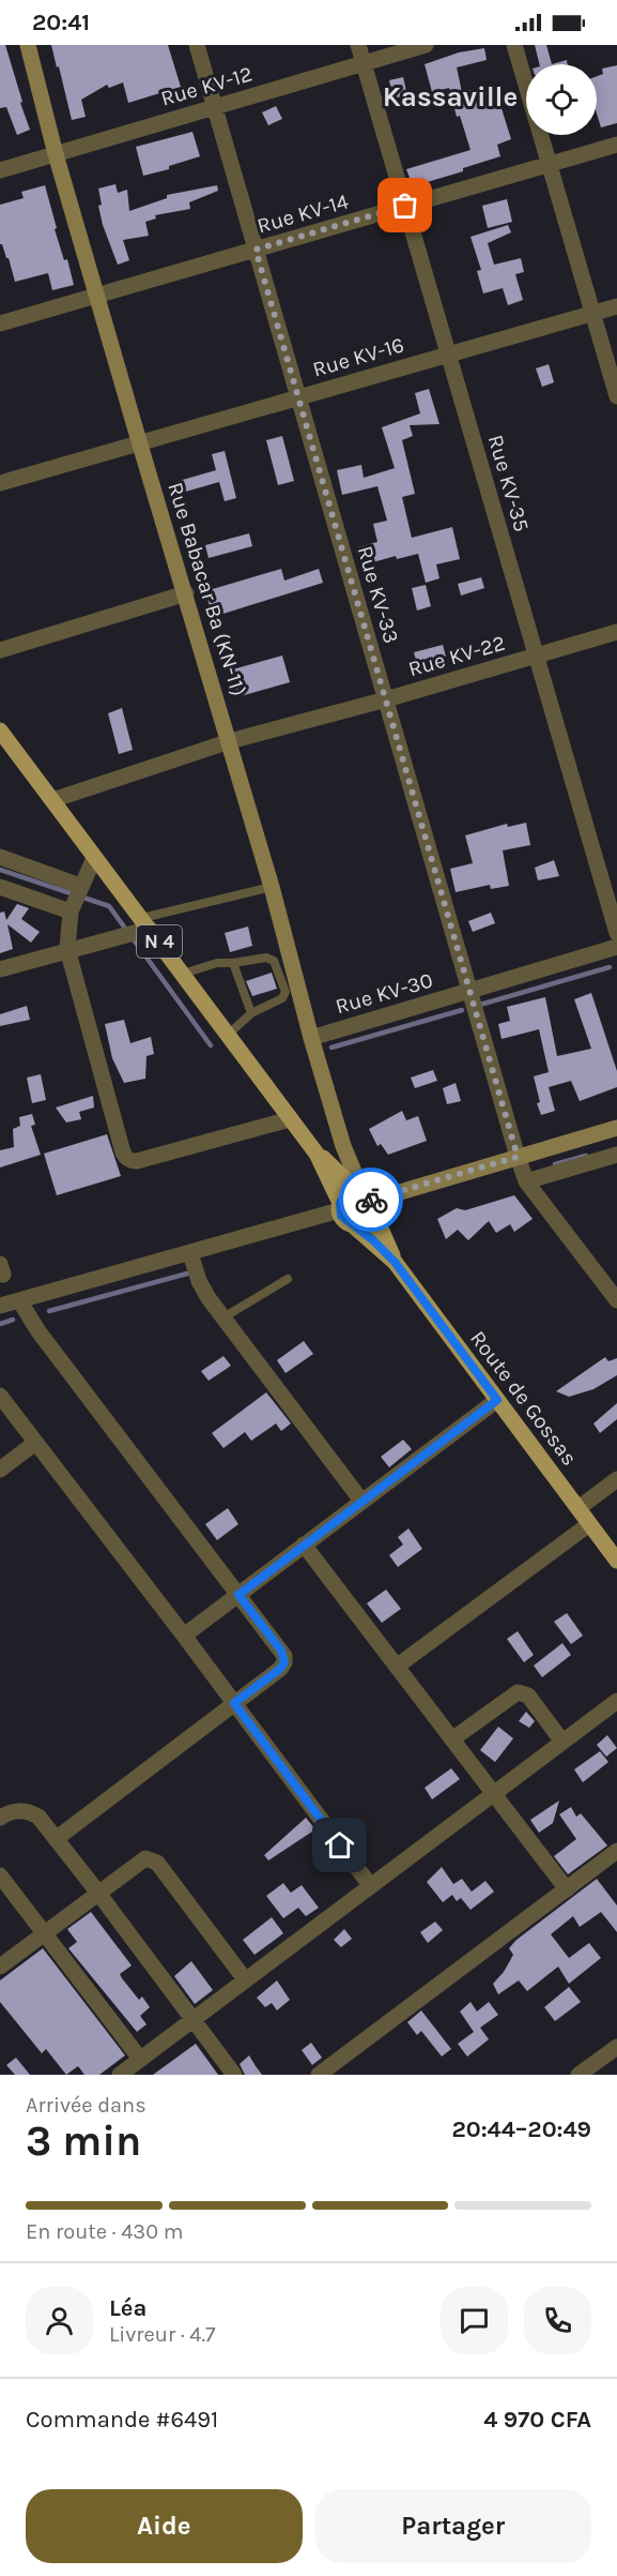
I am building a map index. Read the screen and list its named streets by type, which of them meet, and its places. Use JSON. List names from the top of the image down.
{
  "streets": {
    "main road": ["N 4", "Route de Gossas"],
    "street": [
      "Rue KV-12",
      "Rue KV-14",
      "Rue KV-16",
      "Rue KV-35",
      "Rue Babacar Ba (KN-11)",
      "Rue KV-33",
      "Rue KV-22",
      "Rue KV-30"
    ]
  },
  "crossings": [
    ["Rue KV-12", "Rue KV-35"],
    ["Rue KV-12", "Rue Babacar Ba (KN-11)"],
    ["Rue KV-12", "Rue KV-33"],
    ["Rue KV-14", "Rue KV-35"],
    ["Rue KV-14", "Rue Babacar Ba (KN-11)"],
    ["Rue KV-14", "Rue KV-33"],
    ["Rue KV-16", "Rue KV-35"],
    ["Rue KV-16", "Rue Babacar Ba (KN-11)"],
    ["Rue KV-16", "Rue KV-33"],
    ["Rue KV-35", "Rue KV-22"],
    ["Rue Babacar Ba (KN-11)", "Rue KV-22"],
    ["Rue Babacar Ba (KN-11)", "Rue KV-30"],
    ["Rue KV-33", "Rue KV-22"],
    ["Rue KV-33", "Rue KV-30"],
    ["Rue KV-22", "N 4"],
    ["N 4", "Route de Gossas"]
  ],
  "districts": ["Kassaville"],
  "page": {
    "status": "20:41",
    "heading": ["3 min", "Arrivée dans", "20:44–20:49"],
    "panel": [
      "Léa",
      "Livreur · 4.7",
      "Commande #6491",
      "4 970 CFA"
    ],
    "bar": "En route · 430 m",
    "buttons": ["Aide", "Partager"]
  }
}
